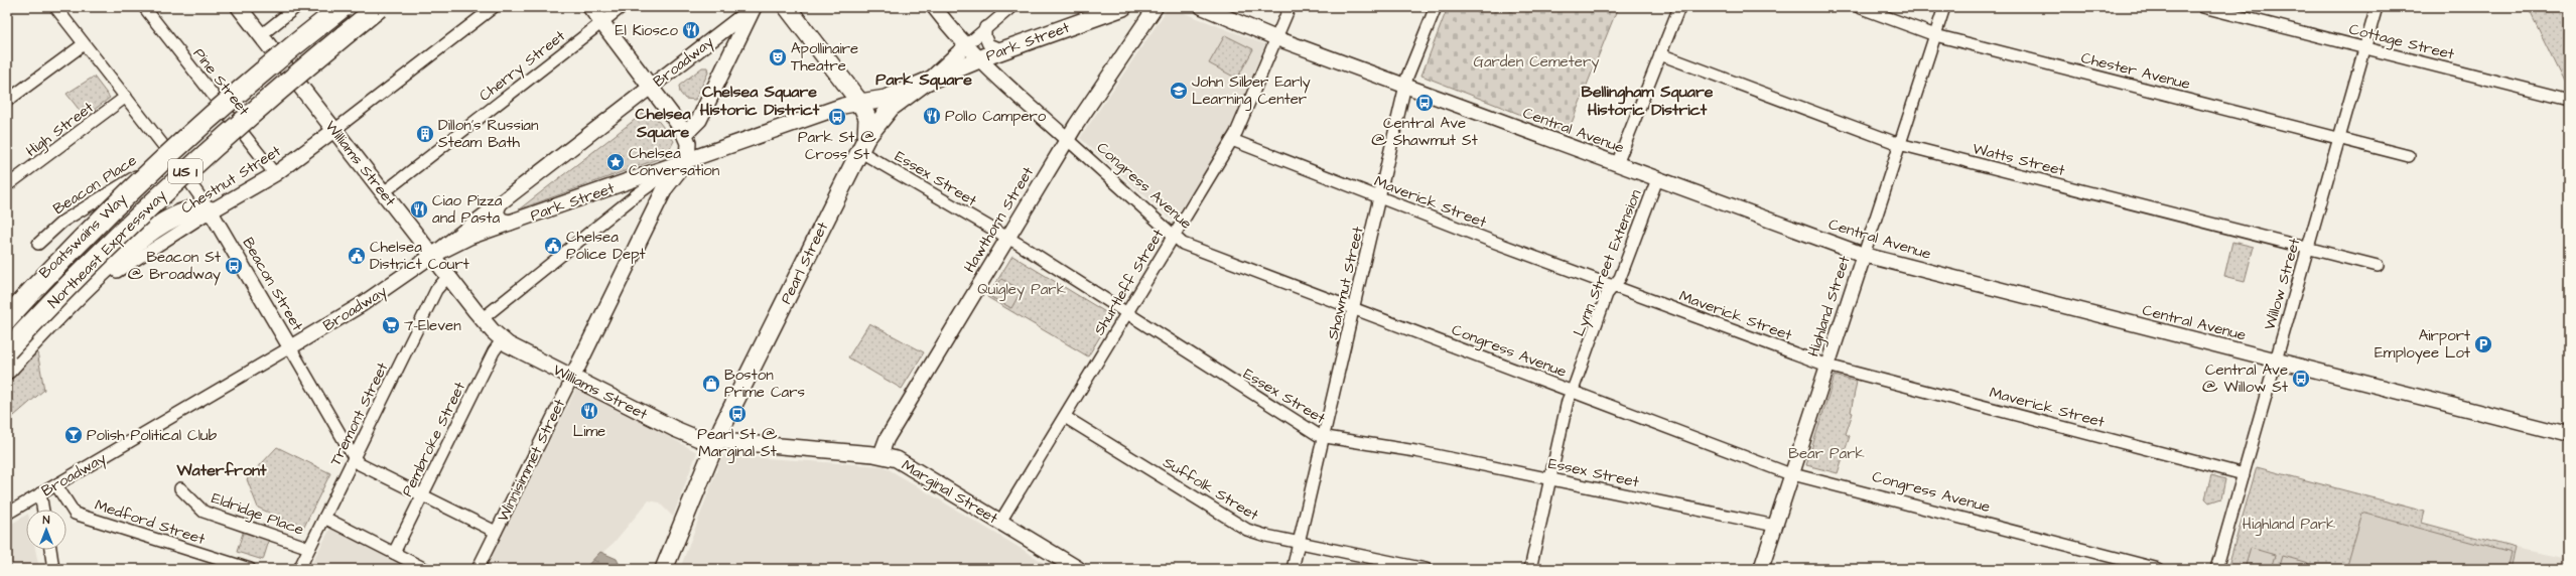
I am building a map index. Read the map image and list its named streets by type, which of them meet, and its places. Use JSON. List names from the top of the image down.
{
  "streets": {
    "highway": ["US 1", "Northeast Expressway"],
    "main road": [
      "Park Street",
      "Williams Street",
      "Pearl Street",
      "Winnisimmet Street",
      "Marginal Street"
    ],
    "street": [
      "Cottage Street",
      "Broadway",
      "Cherry Street",
      "Chester Avenue",
      "Pine Street",
      "High Street",
      "Central Avenue",
      "Watts Street",
      "Essex Street",
      "Chestnut Street",
      "Beacon Place",
      "Congress Avenue",
      "Maverick Street",
      "Hawthorn Street",
      "Boatswains Way",
      "Lynn Street Extension",
      "Shurtleff Street",
      "Shawmut Street",
      "Beacon Street",
      "Willow Street",
      "Highland Street",
      "Tremont Street",
      "Pembroke Street",
      "Suffolk Street",
      "Eldridge Place",
      "Medford Street"
    ]
  },
  "crossings": [
    ["Park Street", "Broadway"],
    ["Park Street", "Williams Street"],
    ["Park Street", "Congress Avenue"],
    ["Park Street", "Pearl Street"],
    ["Park Street", "Winnisimmet Street"],
    ["Cottage Street", "Willow Street"],
    ["Broadway", "Williams Street"],
    ["Broadway", "Beacon Street"],
    ["Broadway", "Medford Street"],
    ["Cherry Street", "Williams Street"],
    ["Chester Avenue", "Willow Street"],
    ["Chester Avenue", "Highland Street"],
    ["Pine Street", "Chestnut Street"],
    ["High Street", "Beacon Street"],
    ["Central Avenue", "Lynn Street Extension"],
    ["Central Avenue", "Shurtleff Street"],
    ["Central Avenue", "Shawmut Street"],
    ["Central Avenue", "Willow Street"],
    ["Central Avenue", "Highland Street"],
    ["Watts Street", "Willow Street"],
    ["Watts Street", "Highland Street"],
    ["Williams Street", "Chestnut Street"],
    ["Williams Street", "Pearl Street"],
    ["Williams Street", "Tremont Street"],
    ["Williams Street", "Pembroke Street"],
    ["Williams Street", "Winnisimmet Street"],
    ["Williams Street", "Marginal Street"],
    ["Essex Street", "Hawthorn Street"],
    ["Essex Street", "Pearl Street"],
    ["Essex Street", "Lynn Street Extension"],
    ["Essex Street", "Shurtleff Street"],
    ["Essex Street", "Shawmut Street"],
    ["Essex Street", "Highland Street"],
    ["Chestnut Street", "Beacon Street"],
    ["Beacon Place", "Beacon Street"],
    ["Congress Avenue", "Hawthorn Street"],
    ["Congress Avenue", "Pearl Street"],
    ["Congress Avenue", "Lynn Street Extension"],
    ["Congress Avenue", "Shurtleff Street"],
    ["Congress Avenue", "Shawmut Street"],
    ["Congress Avenue", "Highland Street"],
    ["Maverick Street", "Lynn Street Extension"],
    ["Maverick Street", "Shurtleff Street"],
    ["Maverick Street", "Shawmut Street"],
    ["Maverick Street", "Willow Street"],
    ["Maverick Street", "Highland Street"],
    ["Hawthorn Street", "Marginal Street"],
    ["Boatswains Way", "Beacon Street"],
    ["Pearl Street", "Marginal Street"],
    ["Shurtleff Street", "Suffolk Street"],
    ["Shurtleff Street", "Marginal Street"],
    ["Shawmut Street", "Suffolk Street"],
    ["Beacon Street", "Tremont Street"],
    ["Beacon Street", "Pembroke Street"],
    ["Beacon Street", "Winnisimmet Street"],
    ["Tremont Street", "Eldridge Place"]
  ],
  "districts": [
    "Park Square",
    "Chelsea Square Historic District",
    "Bellingham Square Historic District",
    "Chelsea Square",
    "Waterfront"
  ],
  "parks": [
    "Garden Cemetery",
    "Quigley Park",
    "Bear Park",
    "Highland Park"
  ],
  "places": {
    "restaurant": [
      "El Kiosco",
      "Pollo Campero",
      "Ciao Pizza and Pasta",
      "Lime"
    ],
    "theatre": ["Apollinaire Theatre"],
    "school or university": ["John Silber Early Learning Center"],
    "bus stop": [
      "Central Ave @ Shawmut St",
      "Park St @ Cross St",
      "Beacon St @ Broadway",
      "Central Ave @ Willow St",
      "Pearl St @ Marginal St"
    ],
    "building": ["Dillon's Russian Steam Bath"],
    "place": ["Chelsea Conversation"],
    "public building": ["Chelsea Police Dept", "Chelsea District Court"],
    "supermarket": ["7-Eleven"],
    "parking": ["Airport Employee Lot"],
    "shop": ["Boston Prime Cars"],
    "bar": ["Polish Political Club"]
  },
  "north": "top"
}
